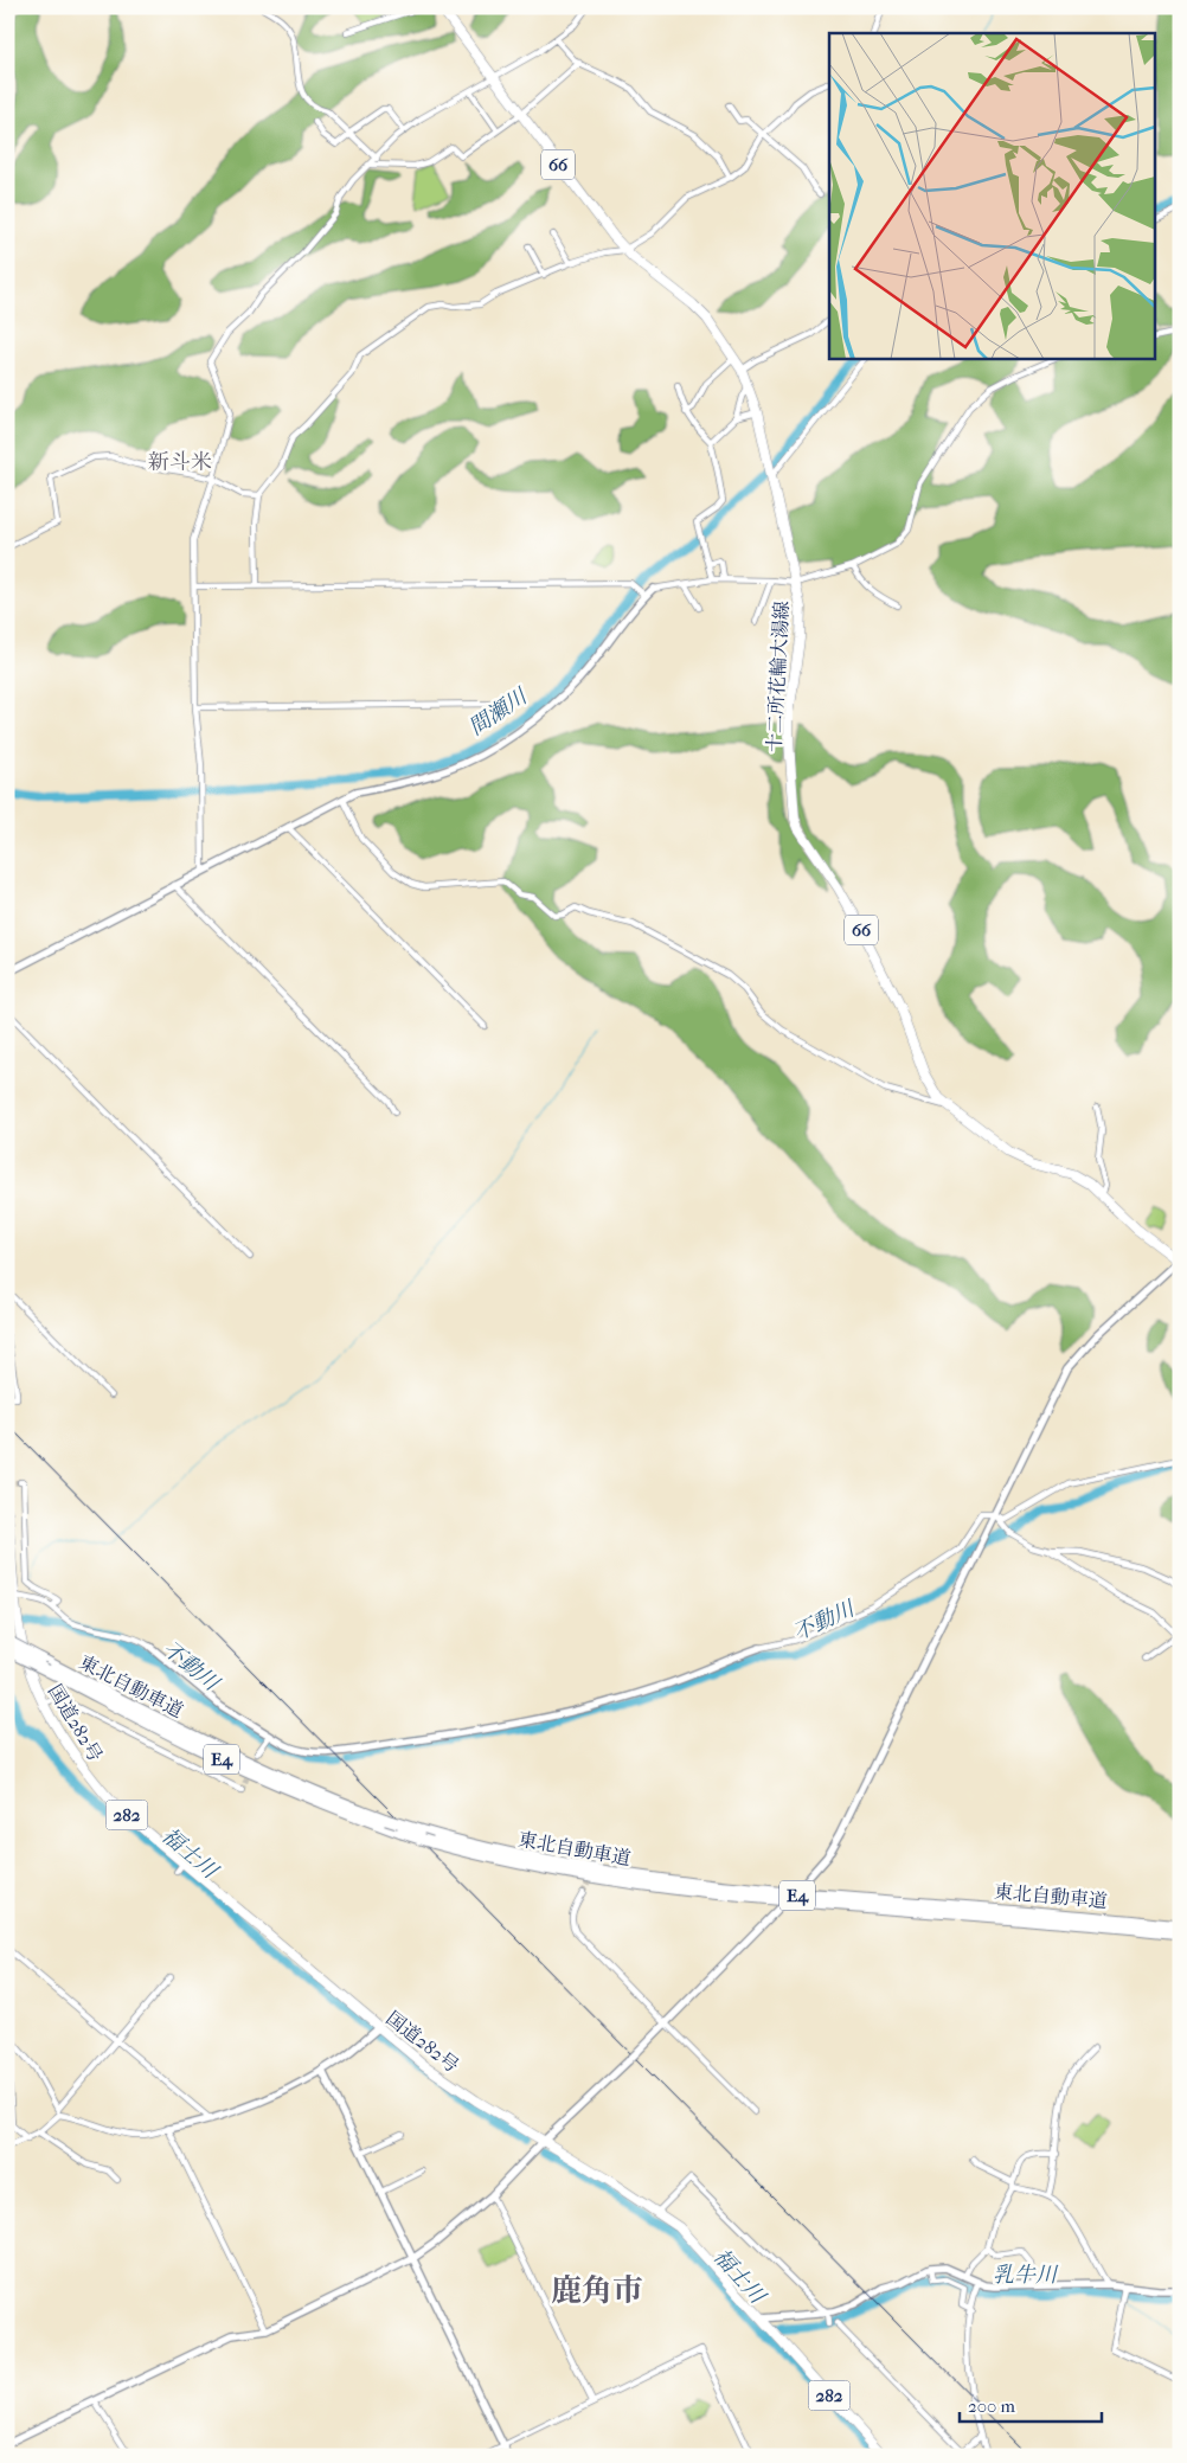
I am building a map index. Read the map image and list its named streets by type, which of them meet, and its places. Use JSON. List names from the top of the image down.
{
  "streets": {
    "highway": ["東北自動車道", "E4"],
    "main road": [
      "66",
      "十二所花輪大湯線",
      "国道282号",
      "282"
    ]
  },
  "crossings": [
    ["国道282号", "282"]
  ],
  "districts": ["新斗米", "鹿角市"],
  "water": [
    "間瀬川",
    "不動川",
    "福士川",
    "乳牛川"
  ],
  "scale_bar": "200 m"
}
